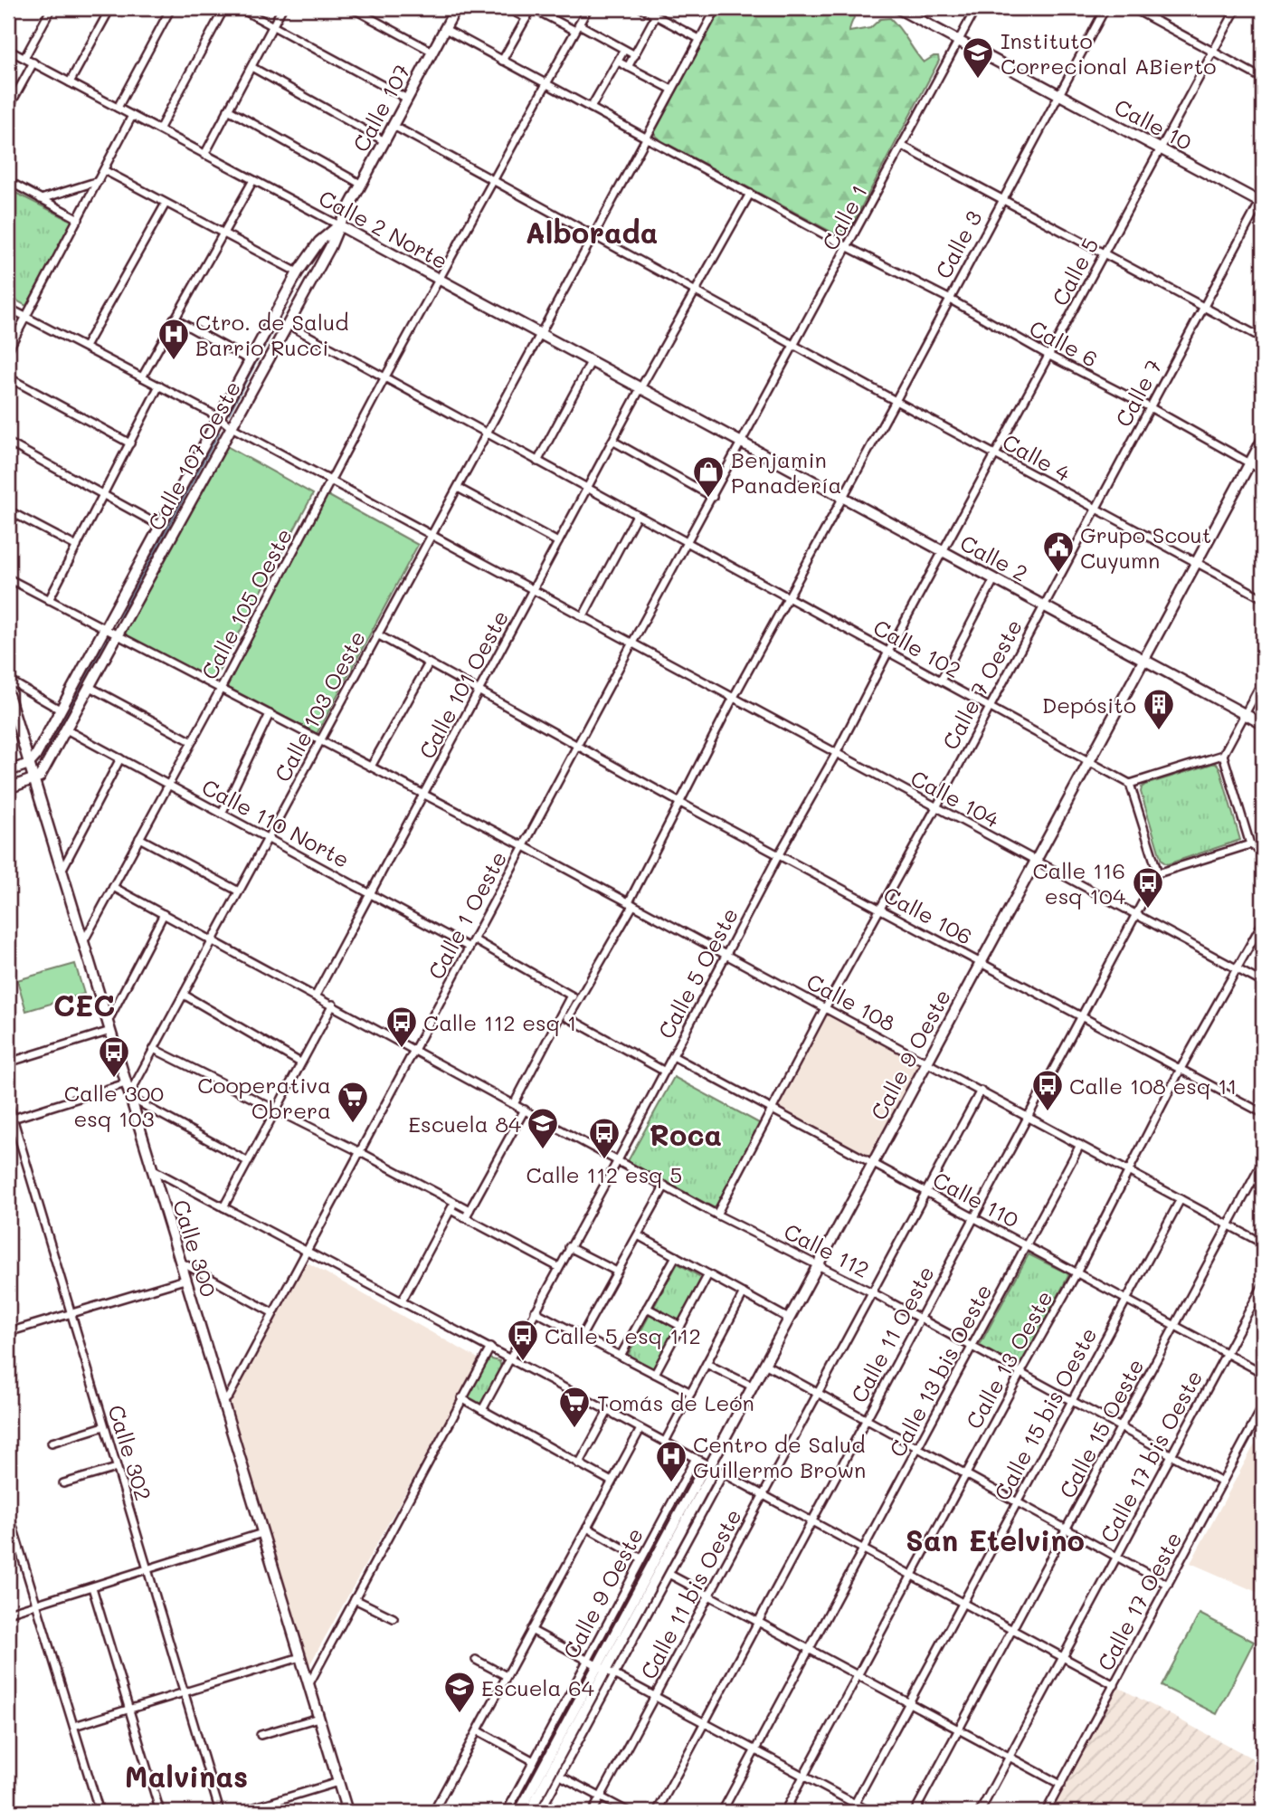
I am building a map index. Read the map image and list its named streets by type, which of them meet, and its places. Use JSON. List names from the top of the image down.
{
  "streets": {
    "street": [
      "Calle 107",
      "Calle 10",
      "Calle 1",
      "Calle 2 Norte",
      "Calle 3",
      "Calle 5",
      "Calle 6",
      "Calle 7",
      "Calle 107 Oeste",
      "Calle 4",
      "Calle 2",
      "Calle 105 Oeste",
      "Calle 102",
      "Calle 101 Oeste",
      "Calle 7 Oeste",
      "Calle 103 Oeste",
      "Calle 104",
      "Calle 110 Norte",
      "Calle 1 Oeste",
      "Calle 106",
      "Calle 5 Oeste",
      "Calle 108",
      "Calle 9 Oeste",
      "Calle 110",
      "Calle 300",
      "Calle 112",
      "Calle 11 Oeste",
      "Calle 13 Oeste",
      "Calle 13 bis Oeste",
      "Calle 15 bis Oeste",
      "Calle 15 Oeste",
      "Calle 302",
      "Calle 17 bis Oeste",
      "Calle 11 bis Oeste",
      "Calle 17 Oeste"
    ]
  },
  "crossings": [
    ["Calle 107", "Calle 2 Norte"],
    ["Calle 107", "Calle 6"],
    ["Calle 107", "Calle 107 Oeste"],
    ["Calle 107", "Calle 4"],
    ["Calle 10", "Calle 1"],
    ["Calle 10", "Calle 3"],
    ["Calle 10", "Calle 5"],
    ["Calle 10", "Calle 7"],
    ["Calle 1", "Calle 2 Norte"],
    ["Calle 1", "Calle 6"],
    ["Calle 1", "Calle 4"],
    ["Calle 1", "Calle 2"],
    ["Calle 1", "Calle 1 Oeste"],
    ["Calle 2 Norte", "Calle 107 Oeste"],
    ["Calle 2 Norte", "Calle 2"],
    ["Calle 2 Norte", "Calle 105 Oeste"],
    ["Calle 2 Norte", "Calle 101 Oeste"],
    ["Calle 2 Norte", "Calle 103 Oeste"],
    ["Calle 2 Norte", "Calle 1 Oeste"],
    ["Calle 3", "Calle 6"],
    ["Calle 3", "Calle 4"],
    ["Calle 3", "Calle 2"],
    ["Calle 3", "Calle 102"],
    ["Calle 3", "Calle 104"],
    ["Calle 3", "Calle 106"],
    ["Calle 3", "Calle 108"],
    ["Calle 5", "Calle 6"],
    ["Calle 5", "Calle 4"],
    ["Calle 5", "Calle 2"],
    ["Calle 5", "Calle 5 Oeste"],
    ["Calle 6", "Calle 7"],
    ["Calle 6", "Calle 105 Oeste"],
    ["Calle 6", "Calle 101 Oeste"],
    ["Calle 6", "Calle 103 Oeste"],
    ["Calle 6", "Calle 9 Oeste"],
    ["Calle 7", "Calle 4"],
    ["Calle 7", "Calle 2"],
    ["Calle 7", "Calle 7 Oeste"],
    ["Calle 107 Oeste", "Calle 102"],
    ["Calle 107 Oeste", "Calle 104"],
    ["Calle 107 Oeste", "Calle 110 Norte"],
    ["Calle 107 Oeste", "Calle 108"],
    ["Calle 107 Oeste", "Calle 300"],
    ["Calle 4", "Calle 105 Oeste"],
    ["Calle 4", "Calle 101 Oeste"],
    ["Calle 4", "Calle 103 Oeste"],
    ["Calle 4", "Calle 9 Oeste"],
    ["Calle 2", "Calle 7 Oeste"],
    ["Calle 2", "Calle 1 Oeste"],
    ["Calle 2", "Calle 5 Oeste"],
    ["Calle 2", "Calle 9 Oeste"],
    ["Calle 105 Oeste", "Calle 102"],
    ["Calle 105 Oeste", "Calle 104"],
    ["Calle 105 Oeste", "Calle 110 Norte"],
    ["Calle 105 Oeste", "Calle 108"],
    ["Calle 105 Oeste", "Calle 300"],
    ["Calle 105 Oeste", "Calle 112"],
    ["Calle 102", "Calle 101 Oeste"],
    ["Calle 102", "Calle 7 Oeste"],
    ["Calle 102", "Calle 103 Oeste"],
    ["Calle 102", "Calle 1 Oeste"],
    ["Calle 102", "Calle 5 Oeste"],
    ["Calle 102", "Calle 9 Oeste"],
    ["Calle 101 Oeste", "Calle 104"],
    ["Calle 101 Oeste", "Calle 110 Norte"],
    ["Calle 101 Oeste", "Calle 106"],
    ["Calle 101 Oeste", "Calle 108"],
    ["Calle 101 Oeste", "Calle 112"],
    ["Calle 7 Oeste", "Calle 104"],
    ["Calle 7 Oeste", "Calle 106"],
    ["Calle 7 Oeste", "Calle 108"],
    ["Calle 7 Oeste", "Calle 110"],
    ["Calle 7 Oeste", "Calle 112"],
    ["Calle 103 Oeste", "Calle 104"],
    ["Calle 103 Oeste", "Calle 110 Norte"],
    ["Calle 103 Oeste", "Calle 106"],
    ["Calle 103 Oeste", "Calle 108"],
    ["Calle 103 Oeste", "Calle 300"],
    ["Calle 103 Oeste", "Calle 112"],
    ["Calle 104", "Calle 1 Oeste"],
    ["Calle 104", "Calle 5 Oeste"],
    ["Calle 104", "Calle 9 Oeste"],
    ["Calle 104", "Calle 11 Oeste"],
    ["Calle 104", "Calle 13 Oeste"],
    ["Calle 110 Norte", "Calle 1 Oeste"],
    ["Calle 1 Oeste", "Calle 106"],
    ["Calle 1 Oeste", "Calle 108"],
    ["Calle 1 Oeste", "Calle 300"],
    ["Calle 1 Oeste", "Calle 112"],
    ["Calle 106", "Calle 5 Oeste"],
    ["Calle 106", "Calle 9 Oeste"],
    ["Calle 106", "Calle 11 Oeste"],
    ["Calle 106", "Calle 13 Oeste"],
    ["Calle 5 Oeste", "Calle 108"],
    ["Calle 5 Oeste", "Calle 110"],
    ["Calle 5 Oeste", "Calle 112"],
    ["Calle 108", "Calle 9 Oeste"],
    ["Calle 108", "Calle 11 Oeste"],
    ["Calle 108", "Calle 13 Oeste"],
    ["Calle 108", "Calle 13 bis Oeste"],
    ["Calle 108", "Calle 15 bis Oeste"],
    ["Calle 108", "Calle 15 Oeste"],
    ["Calle 108", "Calle 11 bis Oeste"],
    ["Calle 9 Oeste", "Calle 110"],
    ["Calle 9 Oeste", "Calle 112"],
    ["Calle 110", "Calle 11 Oeste"],
    ["Calle 110", "Calle 13 Oeste"],
    ["Calle 110", "Calle 13 bis Oeste"],
    ["Calle 110", "Calle 15 bis Oeste"],
    ["Calle 110", "Calle 15 Oeste"],
    ["Calle 110", "Calle 17 bis Oeste"],
    ["Calle 110", "Calle 11 bis Oeste"],
    ["Calle 112", "Calle 11 Oeste"],
    ["Calle 112", "Calle 13 Oeste"],
    ["Calle 112", "Calle 13 bis Oeste"],
    ["Calle 112", "Calle 15 bis Oeste"],
    ["Calle 112", "Calle 15 Oeste"],
    ["Calle 112", "Calle 17 bis Oeste"],
    ["Calle 112", "Calle 11 bis Oeste"],
    ["Calle 112", "Calle 17 Oeste"]
  ],
  "districts": [
    "Alborada",
    "CEC",
    "Roca",
    "San Etelvino",
    "Malvinas"
  ],
  "places": {
    "school or university": ["Instituto Correcional ABierto", "Escuela 84", "Escuela 64"],
    "hospital": ["Ctro. de Salud Barrio Rucci", "Centro de Salud Guillermo Brown"],
    "shop": ["Benjamin Panadería"],
    "public building": ["Grupo Scout Cuyumn"],
    "building": ["Depósito"],
    "bus stop": [
      "Calle 116 esq 104",
      "Calle 112 esq 1",
      "Calle 300 esq 103",
      "Calle 108 esq 11",
      "Calle 112 esq 5",
      "Calle 5 esq 112"
    ],
    "supermarket": ["Cooperativa Obrera", "Tomás de León"]
  }
}
